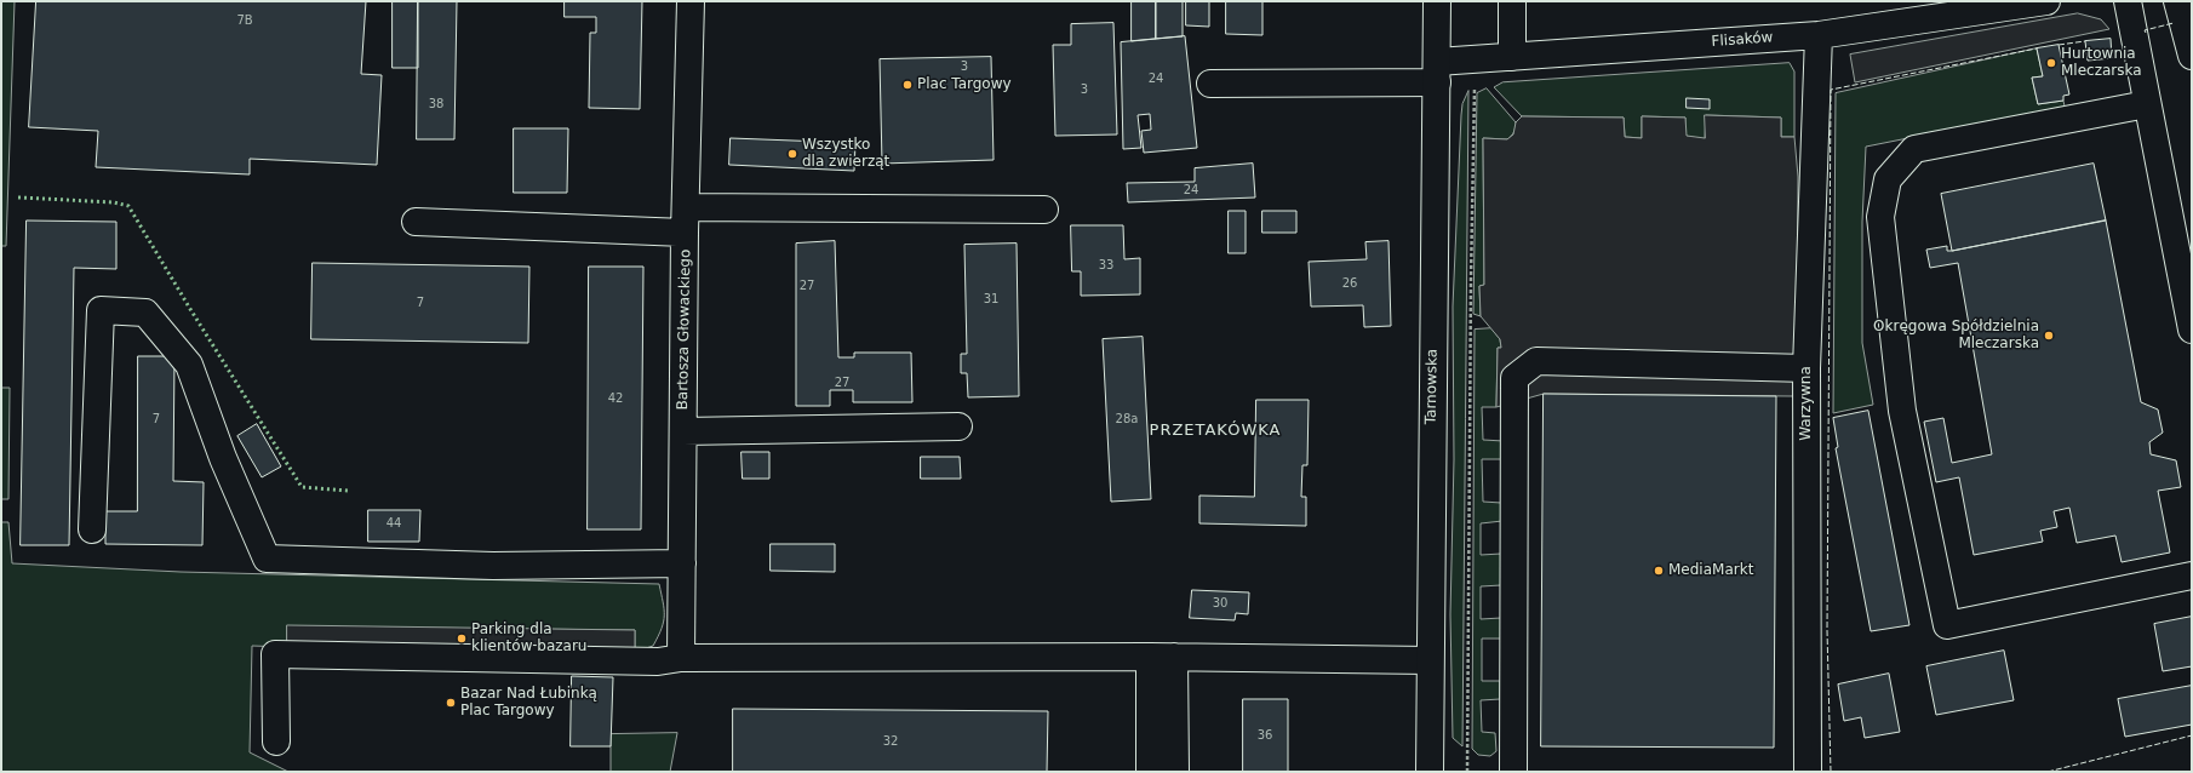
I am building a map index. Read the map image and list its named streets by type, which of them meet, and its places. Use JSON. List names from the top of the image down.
{
  "streets": {
    "street": [
      "Flisaków",
      "Bartosza Głowackiego",
      "Tarnowska",
      "Warzywna"
    ]
  },
  "crossings": [
    ["Flisaków", "Tarnowska"],
    ["Flisaków", "Warzywna"]
  ],
  "districts": ["PRZETAKÓWKA"],
  "places": [
    "Hurtownia Mleczarska",
    "Plac Targowy",
    "Wszystko dla zwierząt",
    "Okręgowa Spółdzielnia Mleczarska",
    "MediaMarkt",
    "Parking dla klientów bazaru",
    "Bazar Nad Łubinką Plac Targowy"
  ],
  "house_numbers": [
    "7B",
    "3",
    "24",
    "3",
    "38",
    "24",
    "33",
    "26",
    "27",
    "31",
    "7",
    "27",
    "42",
    "7",
    "28a",
    "44",
    "30",
    "36",
    "32"
  ]
}
